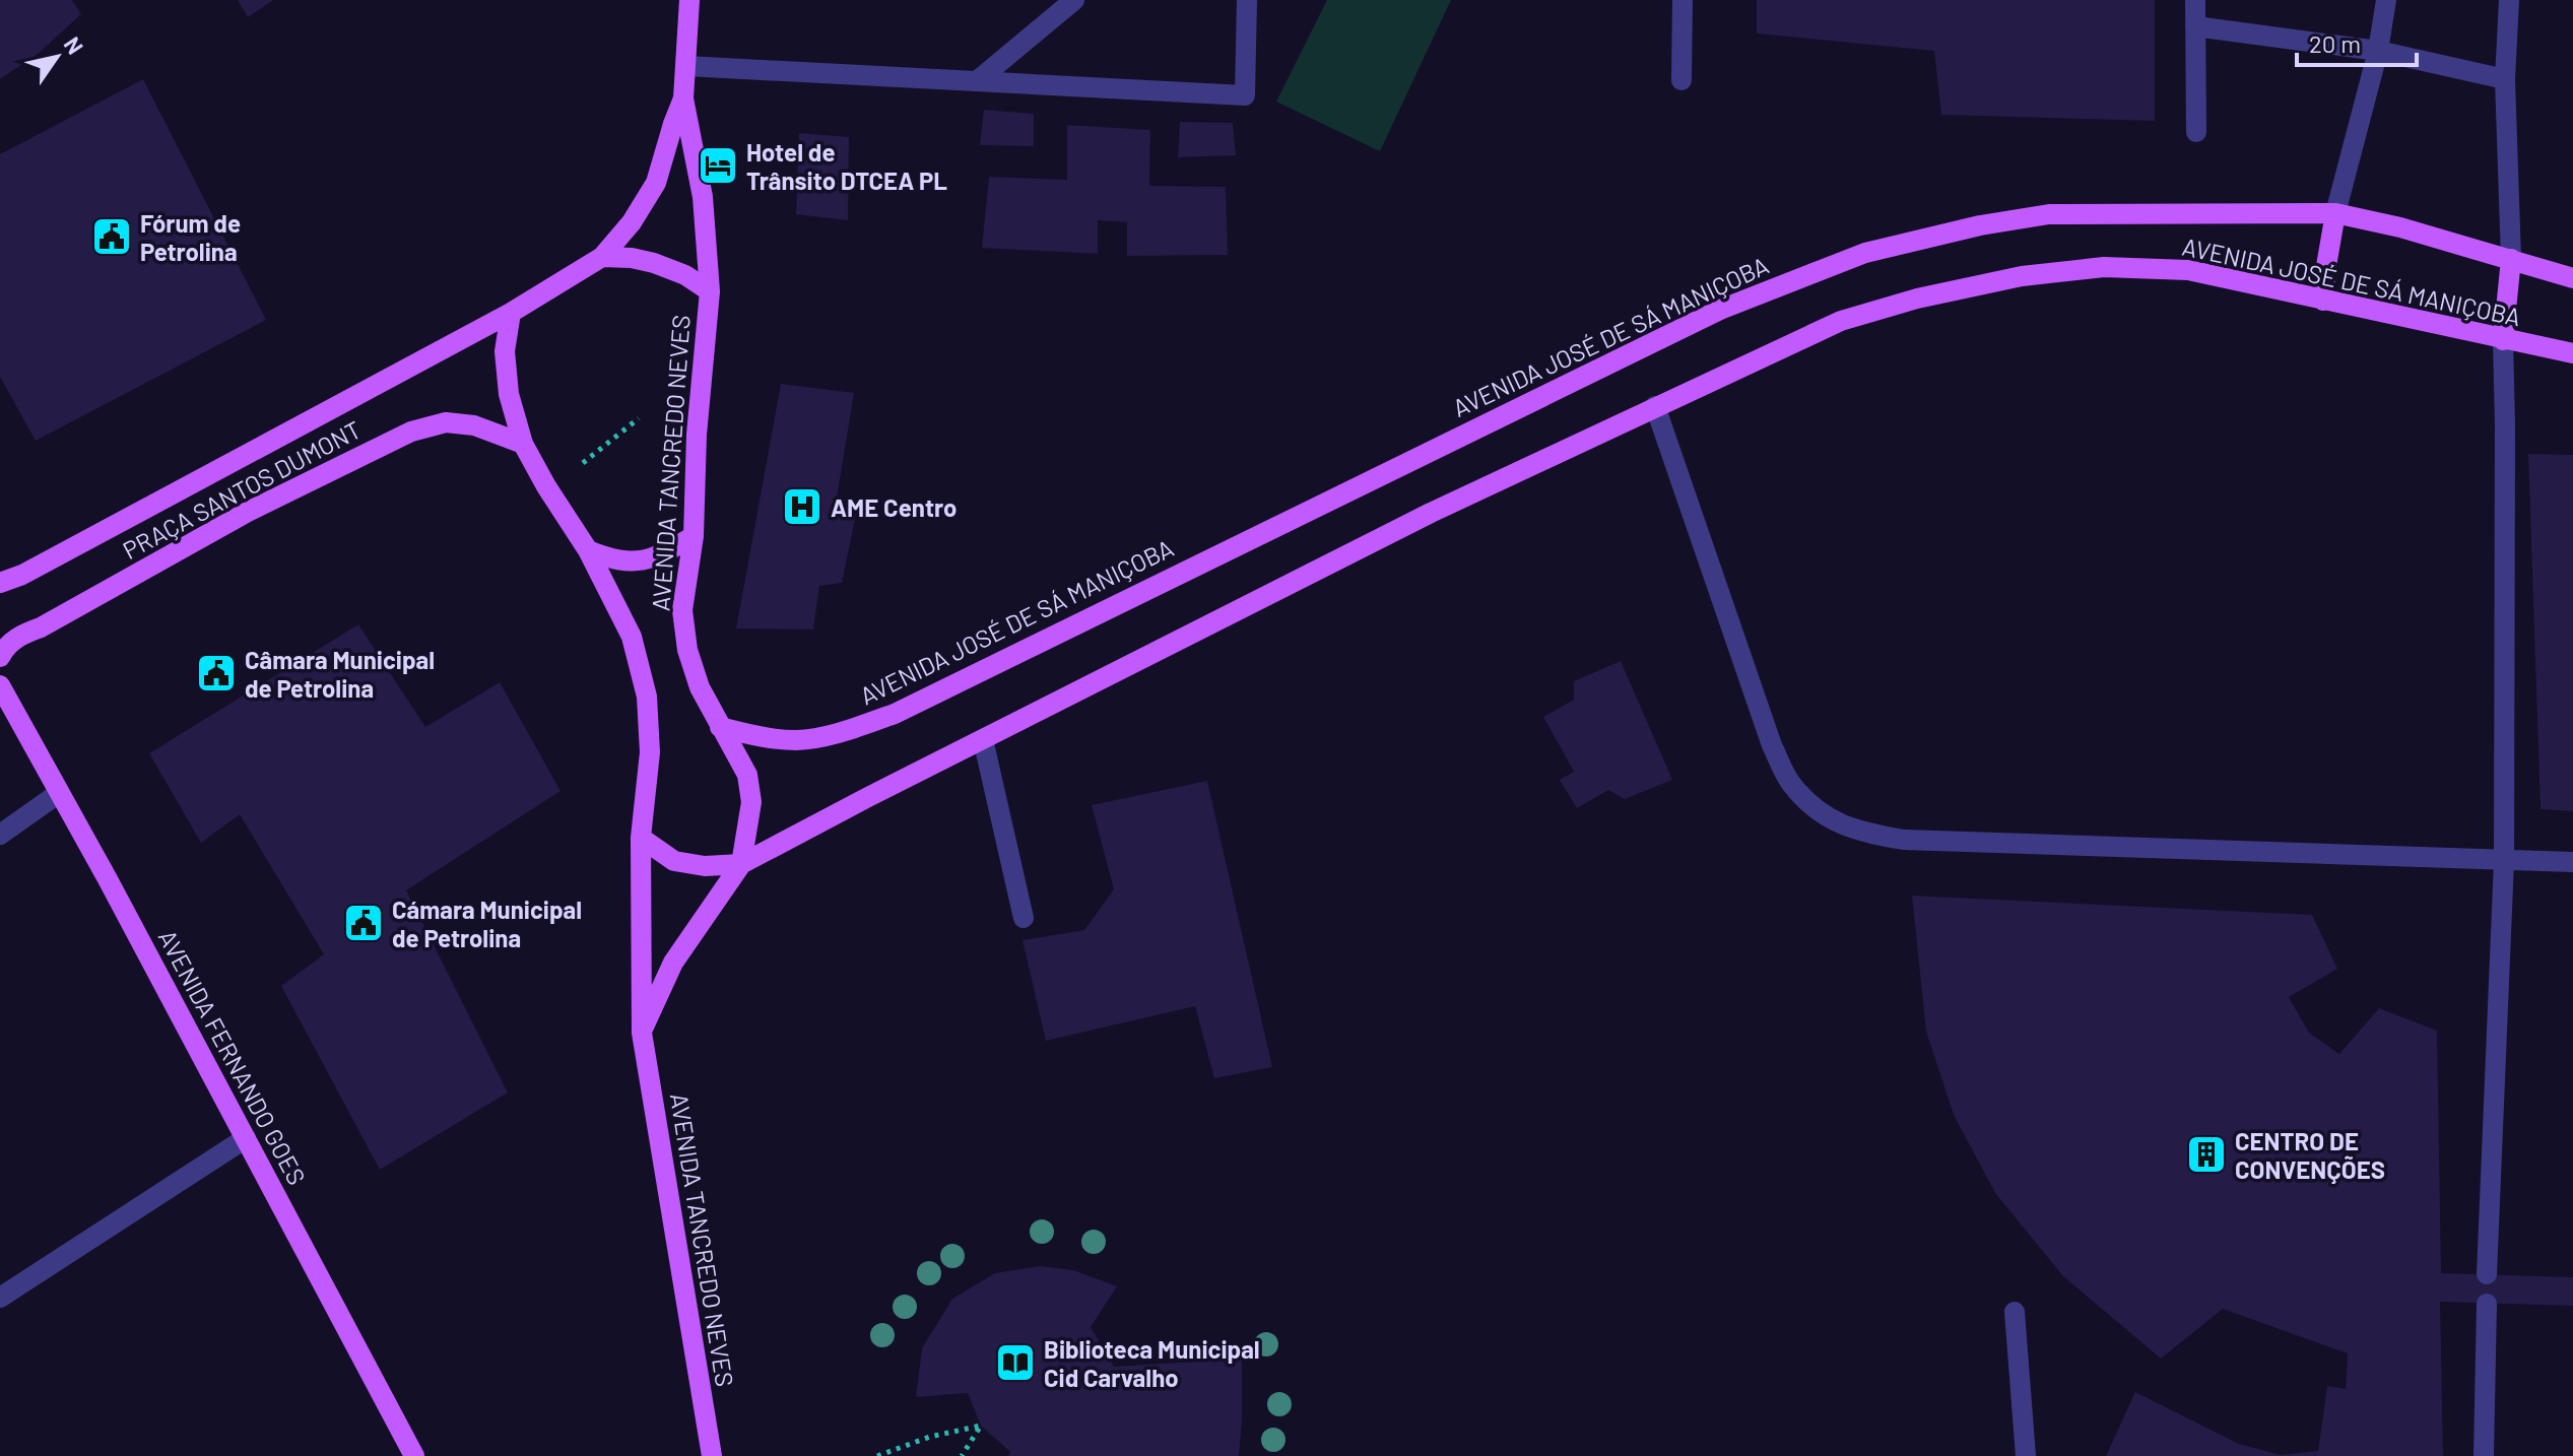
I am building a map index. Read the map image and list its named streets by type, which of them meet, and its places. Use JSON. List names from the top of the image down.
{
  "streets": {
    "main road": [
      "AVENIDA JOSÉ DE SÁ MANIÇOBA",
      "AVENIDA TANCREDO NEVES",
      "PRAÇA SANTOS DUMONT",
      "AVENIDA FERNANDO GOES"
    ]
  },
  "crossings": [
    ["AVENIDA JOSÉ DE SÁ MANIÇOBA", "AVENIDA TANCREDO NEVES"],
    ["AVENIDA TANCREDO NEVES", "PRAÇA SANTOS DUMONT"]
  ],
  "places": {
    "hotel": ["Hotel de Trânsito DTCEA PL"],
    "public building": ["Fórum de Petrolina", "Câmara Municipal de Petrolina", "Cámara Municipal de Petrolina"],
    "hospital": ["AME Centro"],
    "building": ["CENTRO DE CONVENÇÕES"],
    "library": ["Biblioteca Municipal Cid Carvalho"]
  },
  "scale_bar": "20 m",
  "north": "top right"
}
